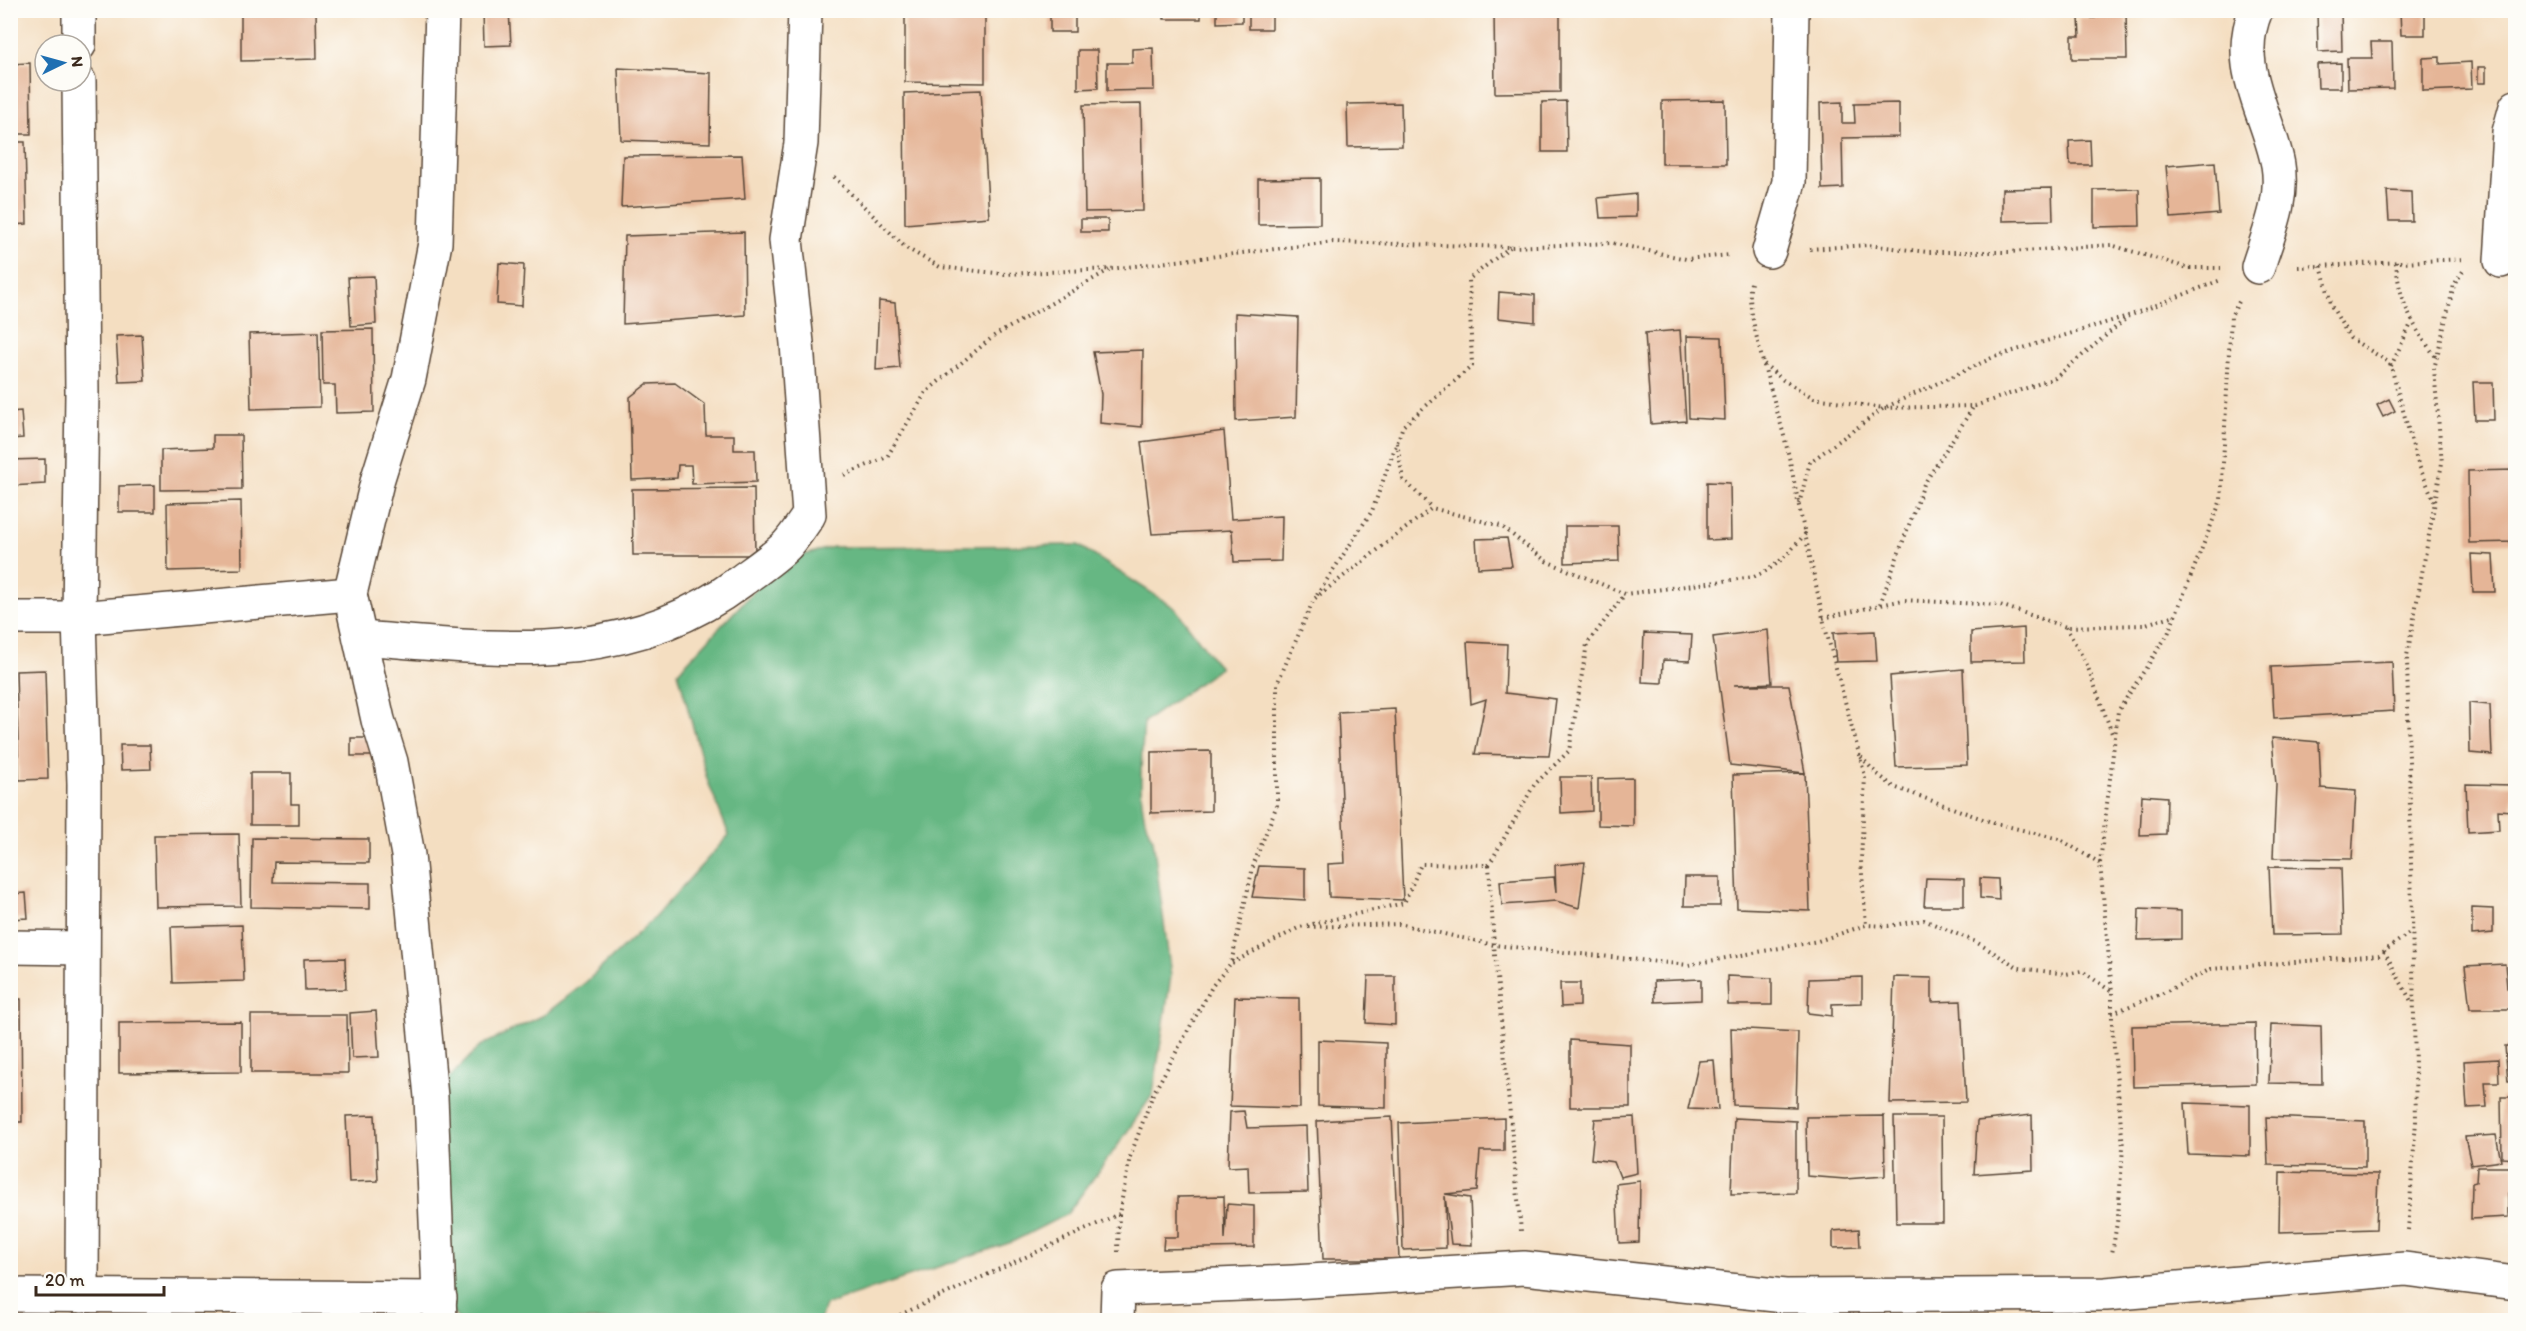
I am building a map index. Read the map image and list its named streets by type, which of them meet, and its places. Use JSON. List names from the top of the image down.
{
  "scale_bar": "20 m",
  "north": "right"
}
